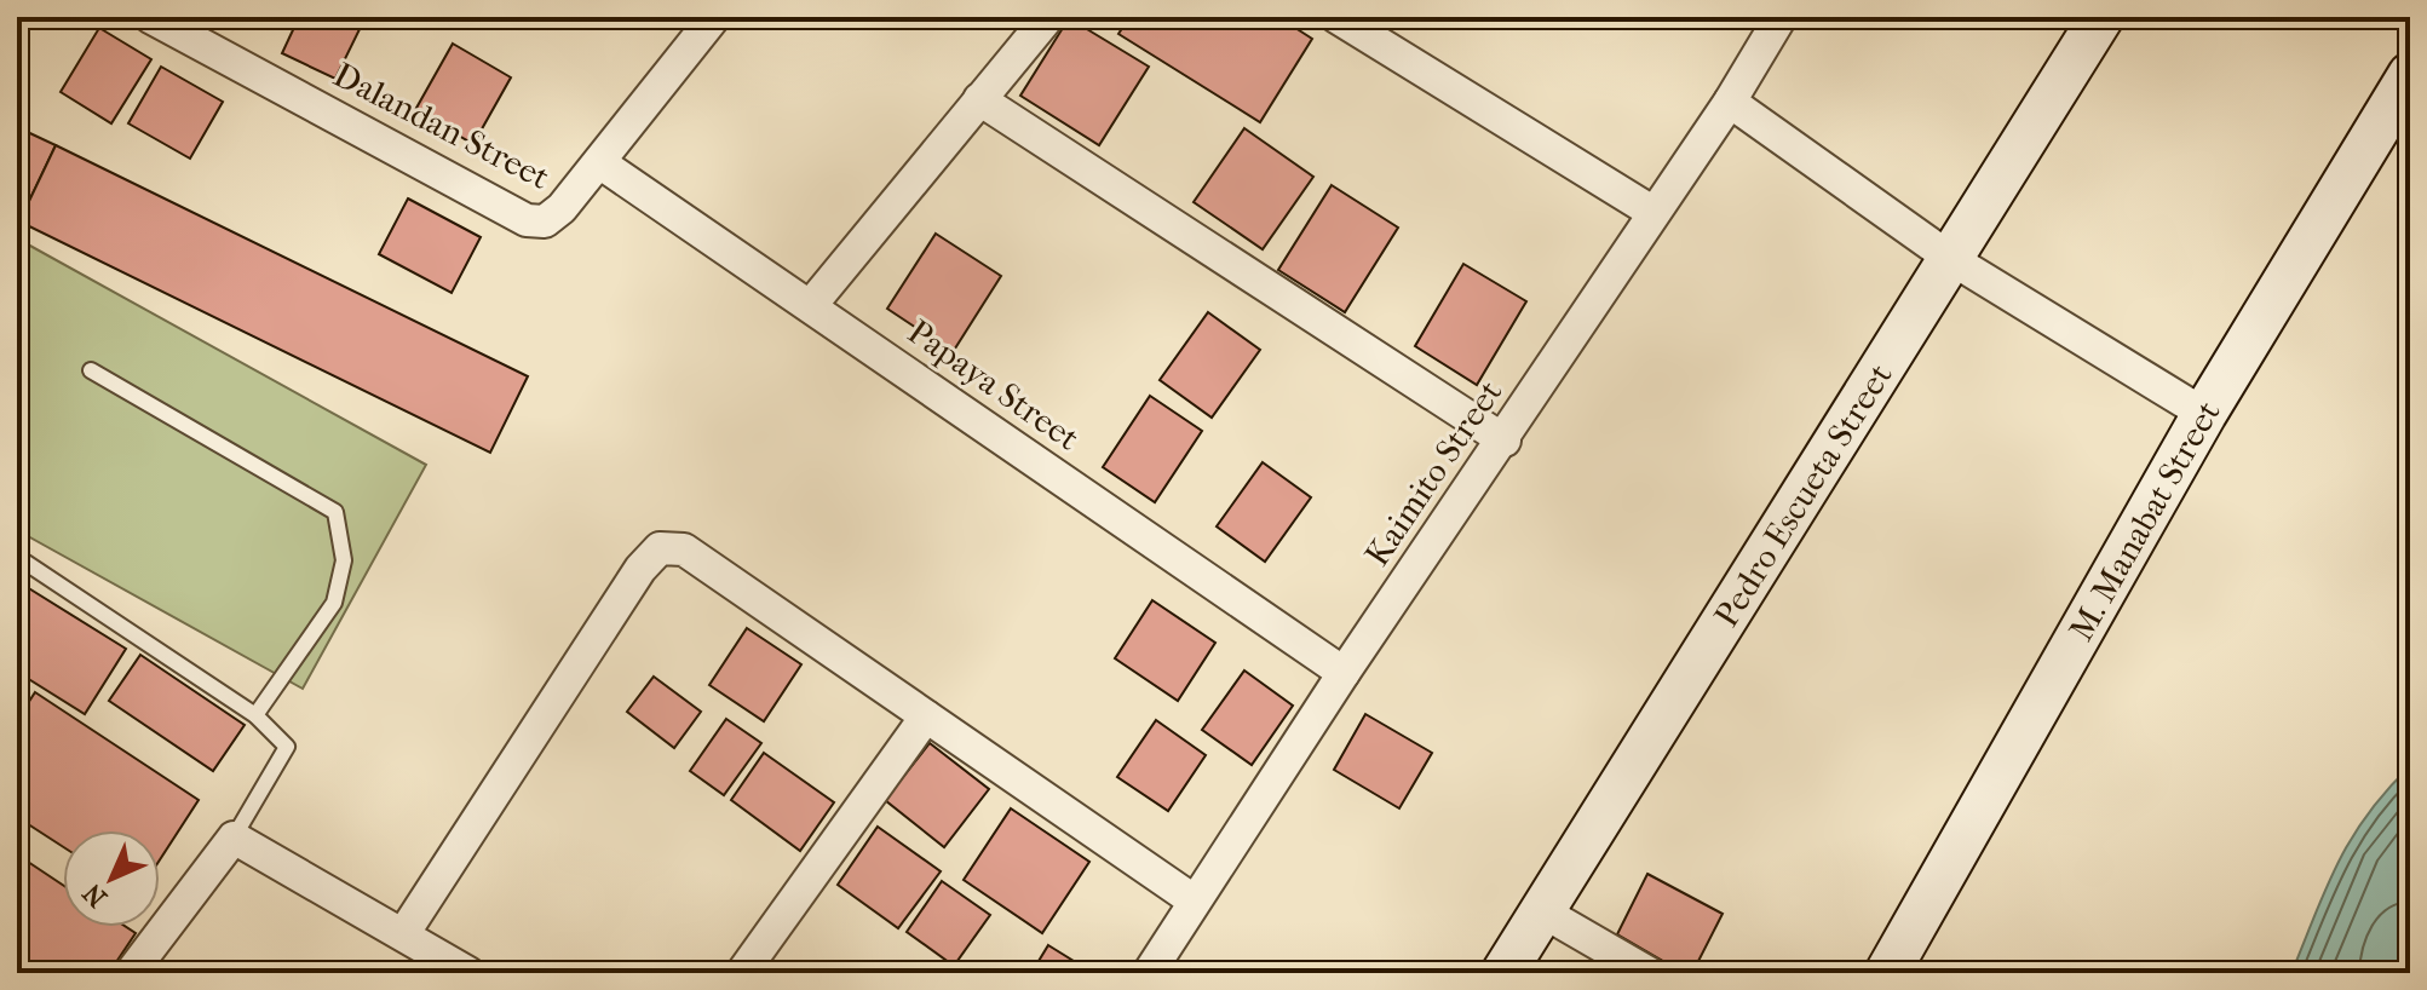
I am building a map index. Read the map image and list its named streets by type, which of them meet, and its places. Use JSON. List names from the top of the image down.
{
  "streets": {
    "street": [
      "Dalandan Street",
      "Papaya Street",
      "Kaimito Street",
      "Pedro Escueta Street",
      "M. Manabat Street"
    ]
  },
  "crossings": [
    ["Dalandan Street", "Papaya Street"],
    ["Papaya Street", "Kaimito Street"]
  ],
  "north": "bottom left"
}
